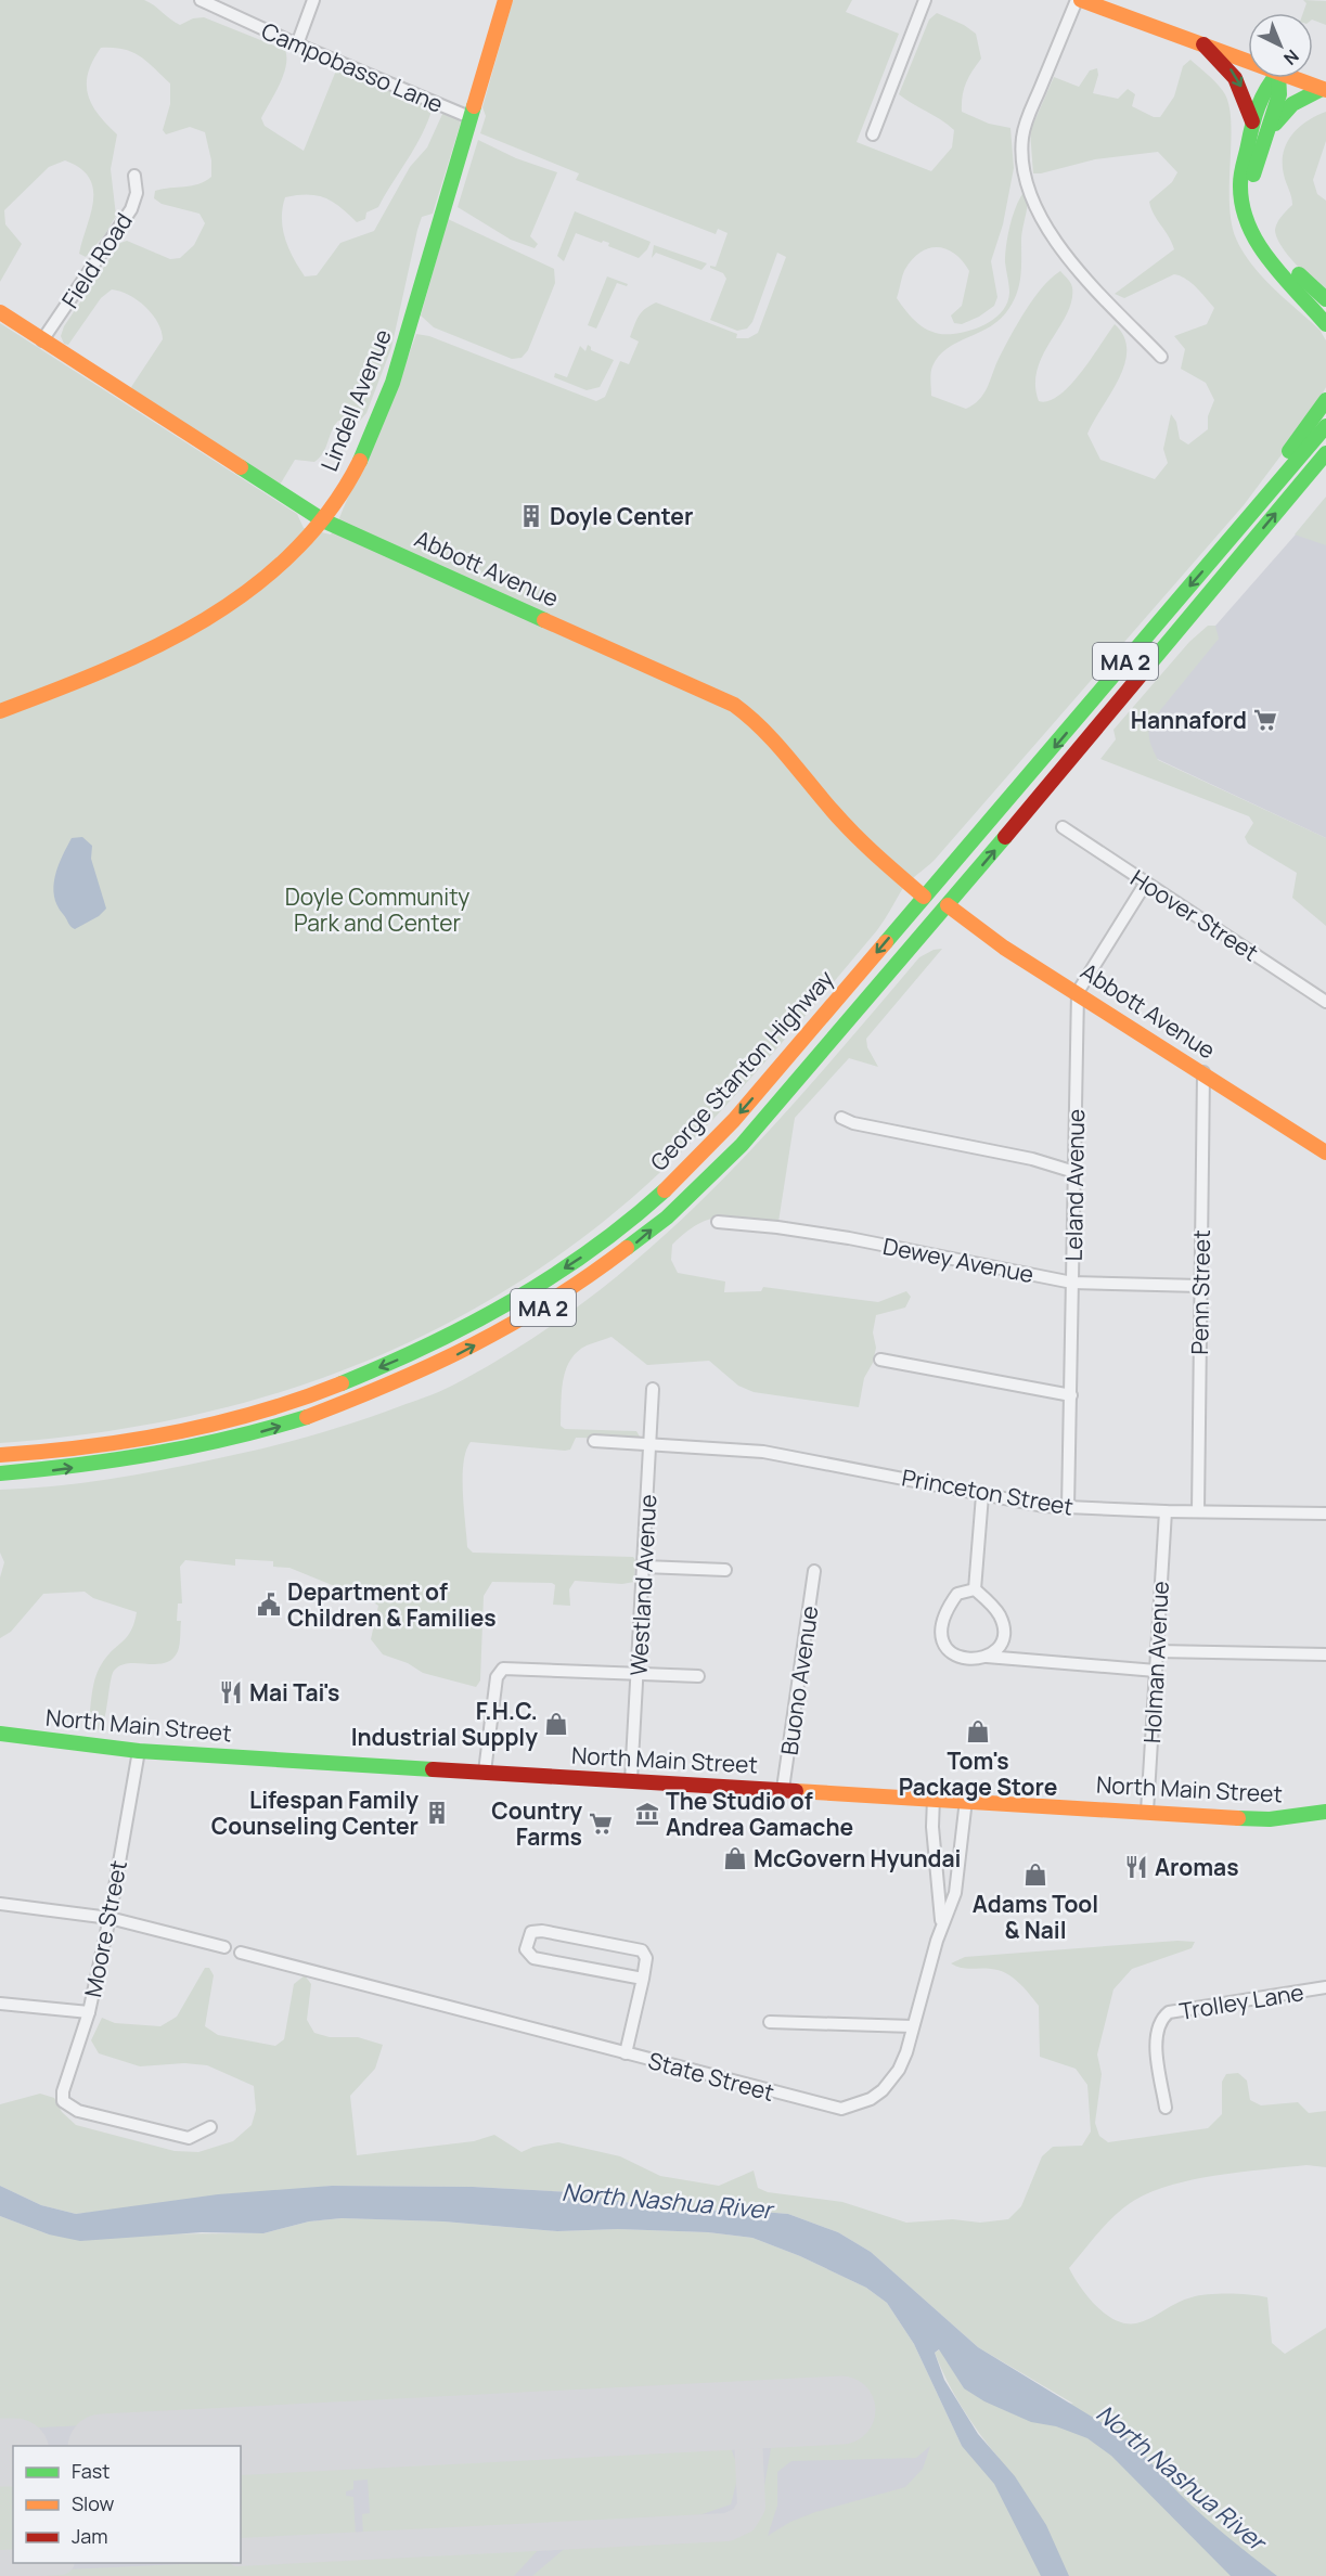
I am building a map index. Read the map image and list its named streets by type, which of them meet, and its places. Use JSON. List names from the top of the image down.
{
  "streets": {
    "main road": [
      "Lindell Avenue",
      "Abbott Avenue",
      "MA 2",
      "George Stanton Highway",
      "North Main Street"
    ],
    "street": [
      "Campobasso Lane",
      "Field Road",
      "Hoover Street",
      "Leland Avenue",
      "Dewey Avenue",
      "Penn Street",
      "Princeton Street",
      "Westland Avenue",
      "Holman Avenue",
      "Buono Avenue",
      "Moore Street",
      "Trolley Lane",
      "State Street"
    ]
  },
  "crossings": [
    ["Campobasso Lane", "Lindell Avenue"],
    ["Field Road", "Abbott Avenue"],
    ["Lindell Avenue", "Abbott Avenue"],
    ["Abbott Avenue", "George Stanton Highway"],
    ["Abbott Avenue", "Leland Avenue"],
    ["Abbott Avenue", "Penn Street"],
    ["Leland Avenue", "Dewey Avenue"],
    ["Leland Avenue", "Princeton Street"],
    ["Dewey Avenue", "Penn Street"],
    ["Penn Street", "Princeton Street"],
    ["Princeton Street", "Westland Avenue"],
    ["Princeton Street", "Holman Avenue"],
    ["Westland Avenue", "North Main Street"],
    ["Holman Avenue", "North Main Street"],
    ["Buono Avenue", "North Main Street"],
    ["North Main Street", "Moore Street"],
    ["North Main Street", "State Street"]
  ],
  "water": ["North Nashua River"],
  "parks": ["Doyle Community Park and Center"],
  "places": {
    "building": ["Doyle Center", "Lifespan Family Counseling Center"],
    "supermarket": ["Hannaford", "Country Farms"],
    "public building": ["Department of Children & Families"],
    "restaurant": ["Mai Tai's", "Aromas"],
    "shop": [
      "F.H.C. Industrial Supply",
      "Tom's Package Store",
      "McGovern Hyundai",
      "Adams Tool & Nail"
    ],
    "museum": ["The Studio of Andrea Gamache"]
  },
  "legend": ["Fast", "Slow", "Jam"],
  "north": "bottom right"
}
